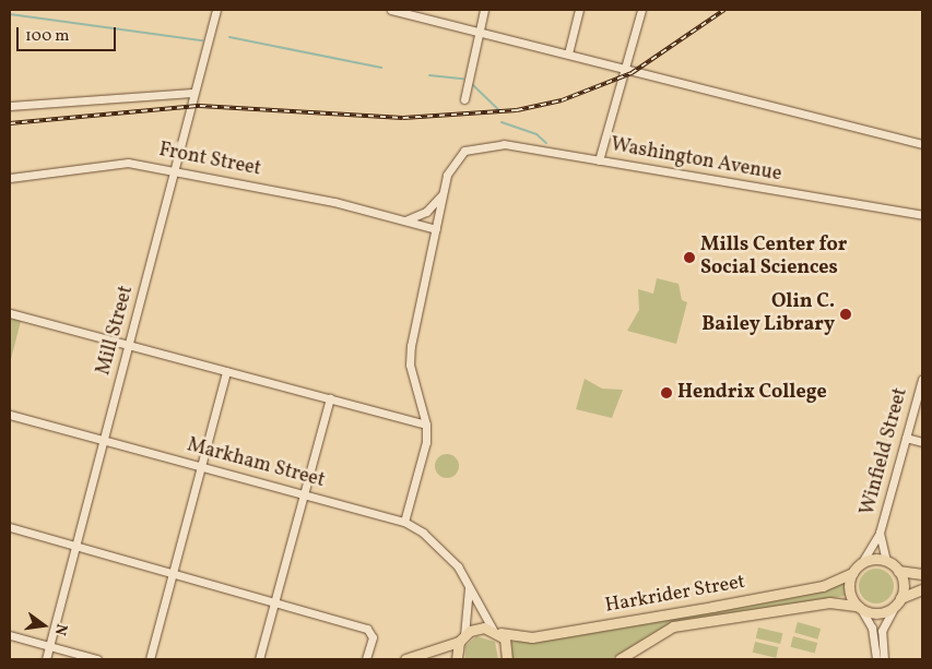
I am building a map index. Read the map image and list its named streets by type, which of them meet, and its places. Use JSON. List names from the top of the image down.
{
  "streets": {
    "main road": ["Harkrider Street"],
    "street": [
      "Front Street",
      "Washington Avenue",
      "Mill Street",
      "Winfield Street",
      "Markham Street"
    ]
  },
  "crossings": [
    ["Front Street", "Mill Street"],
    ["Mill Street", "Markham Street"],
    ["Winfield Street", "Harkrider Street"],
    ["Markham Street", "Harkrider Street"]
  ],
  "places": ["Mills Center for Social Sciences", "Olin C. Bailey Library", "Hendrix College"],
  "scale_bar": "100 m",
  "north": "right"
}
